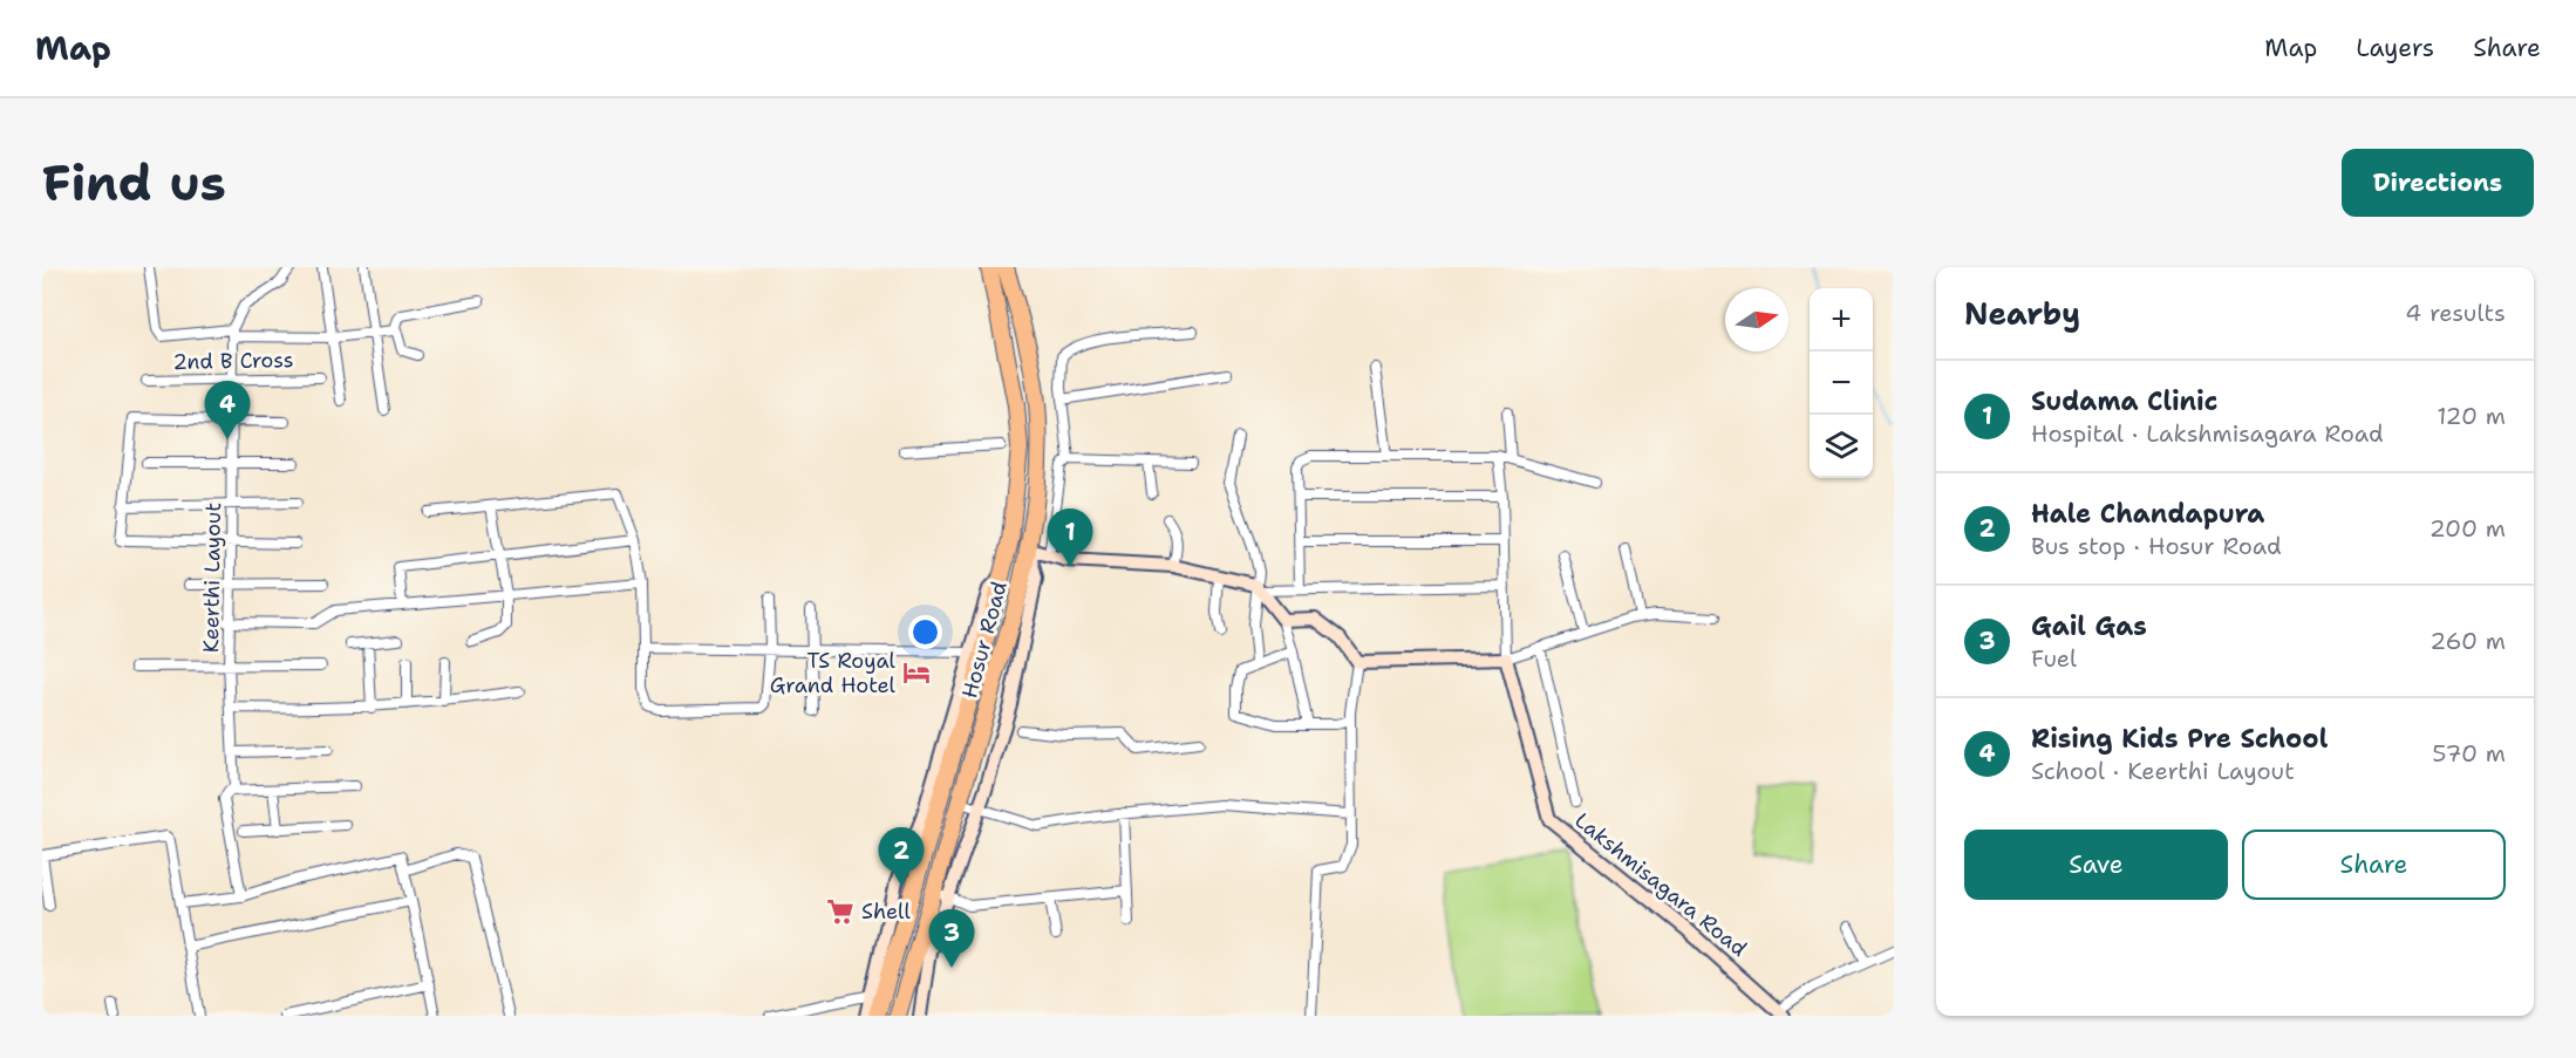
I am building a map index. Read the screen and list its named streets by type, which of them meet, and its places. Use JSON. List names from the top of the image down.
{
  "streets": {
    "highway": ["Hosur Road"],
    "street": ["2nd B Cross", "Keerthi Layout", "Lakshmisagara Road"]
  },
  "crossings": [
    ["2nd B Cross", "Keerthi Layout"]
  ],
  "places": {
    "hotel": ["TS Royal Grand Hotel"],
    "supermarket": ["Shell"]
  },
  "north": "right",
  "page": {
    "header": "Map",
    "nav": ["Map", "Layers", "Share"],
    "buttons": [
      "Directions",
      ["Save", "Share"]
    ],
    "title": "Find us",
    "heading": ["Nearby", "4 results"],
    "map_buttons": ["+", "−"],
    "list": [
      {
        "mark": "1",
        "name": "Sudama Clinic",
        "note": "Hospital · Lakshmisagara Road",
        "value": "120 m"
      },
      {
        "mark": "2",
        "name": "Hale Chandapura",
        "note": "Bus stop · Hosur Road",
        "value": "200 m"
      },
      {
        "mark": "3",
        "name": "Gail Gas",
        "note": "Fuel",
        "value": "260 m"
      },
      {
        "mark": "4",
        "name": "Rising Kids Pre School",
        "note": "School · Keerthi Layout",
        "value": "570 m"
      }
    ],
    "pins": [
      "4",
      "1",
      "2",
      "3"
    ]
  }
}
